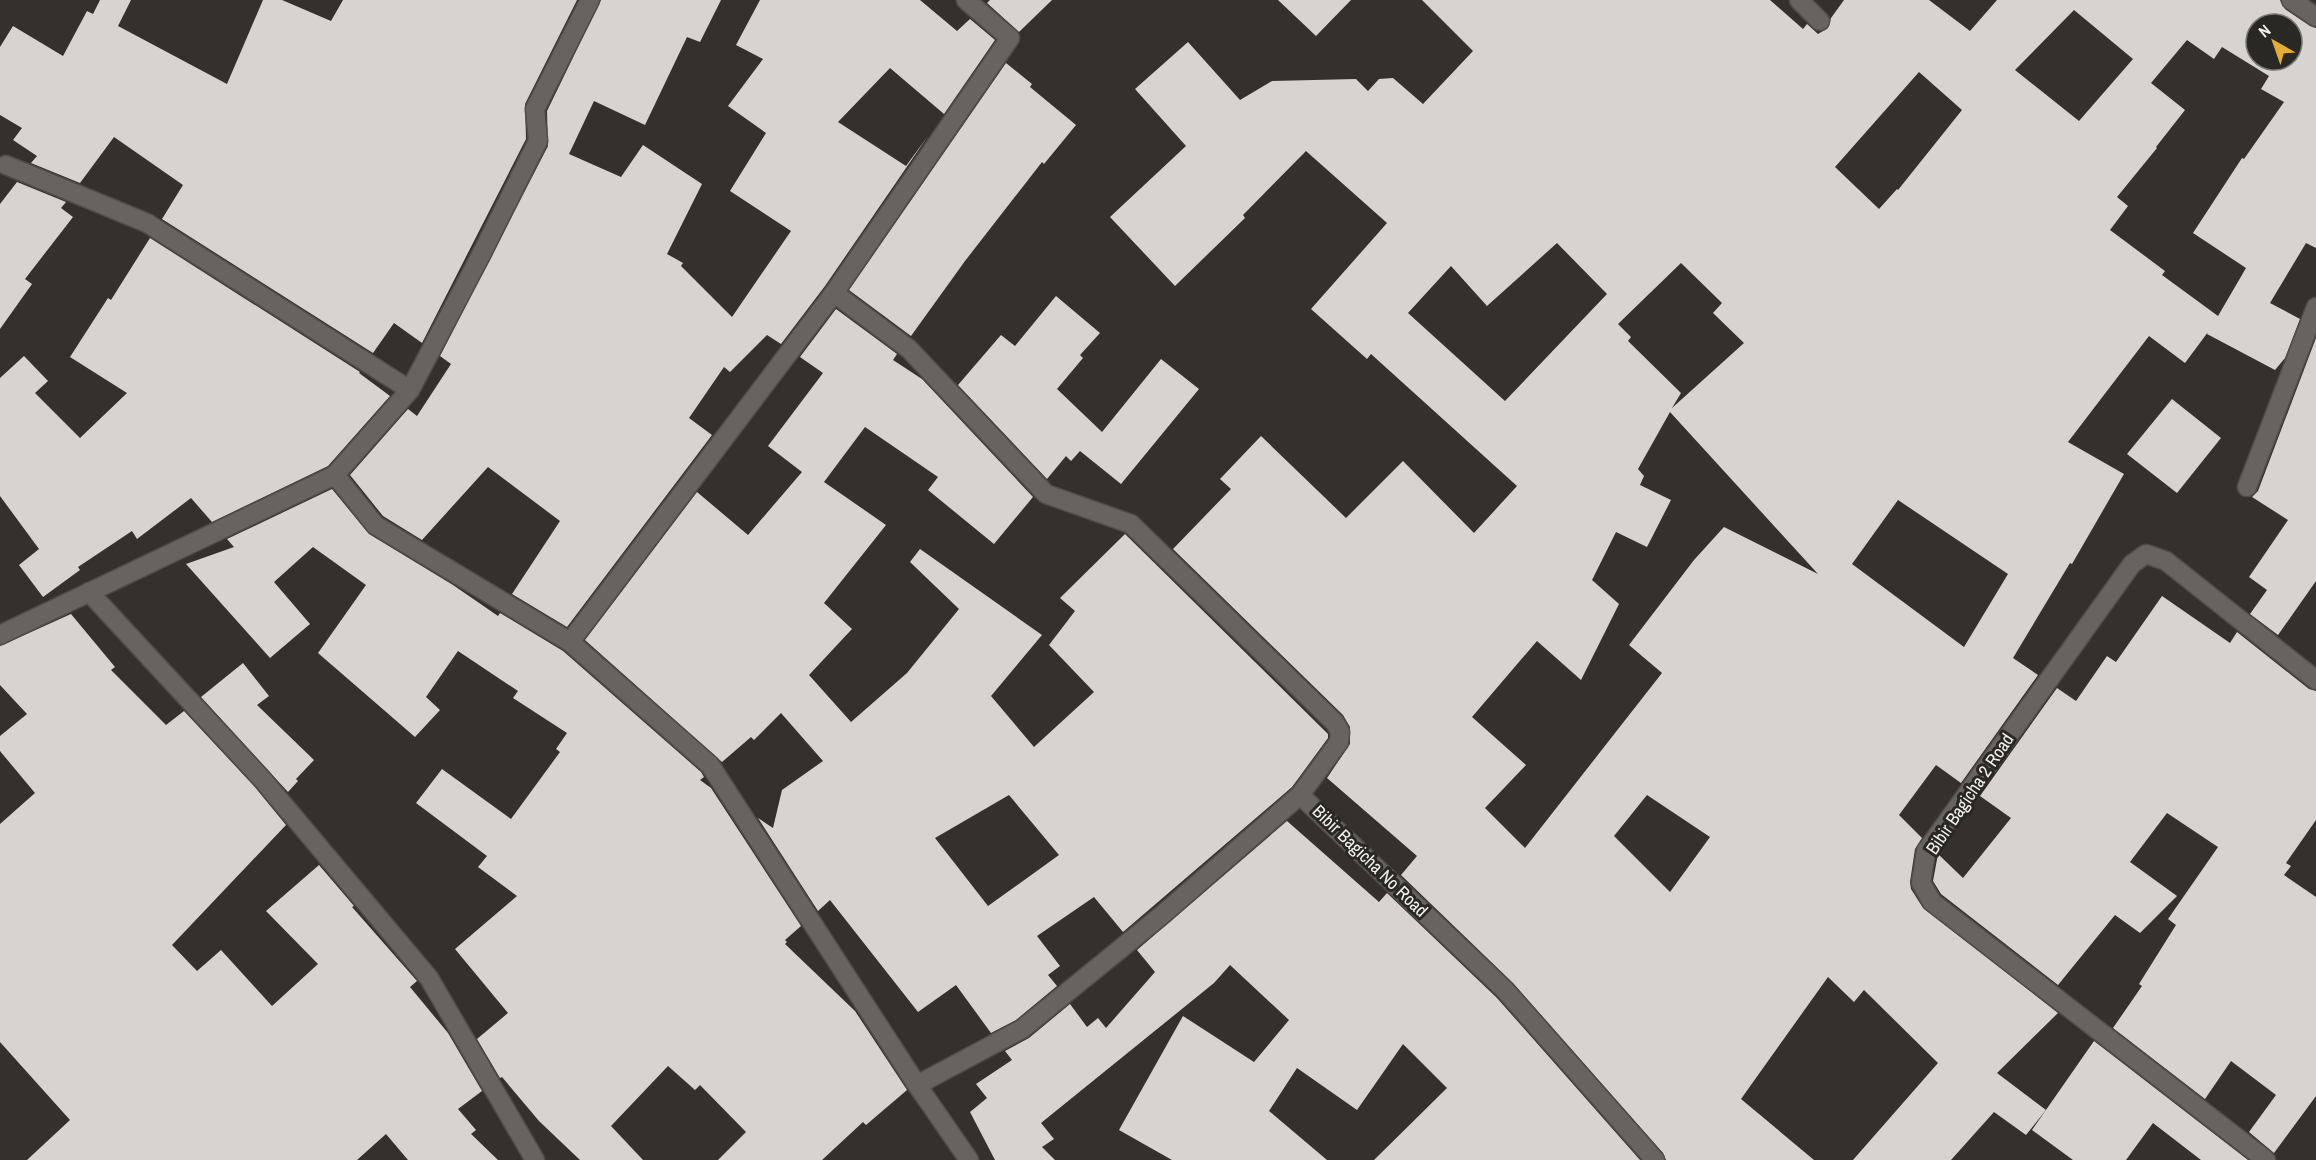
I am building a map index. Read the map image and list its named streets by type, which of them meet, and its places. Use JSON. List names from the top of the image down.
{
  "streets": {
    "street": ["Bibir Bagicha 2 Road", "Bibir Bagicha No Road"]
  },
  "north": "top left"
}
